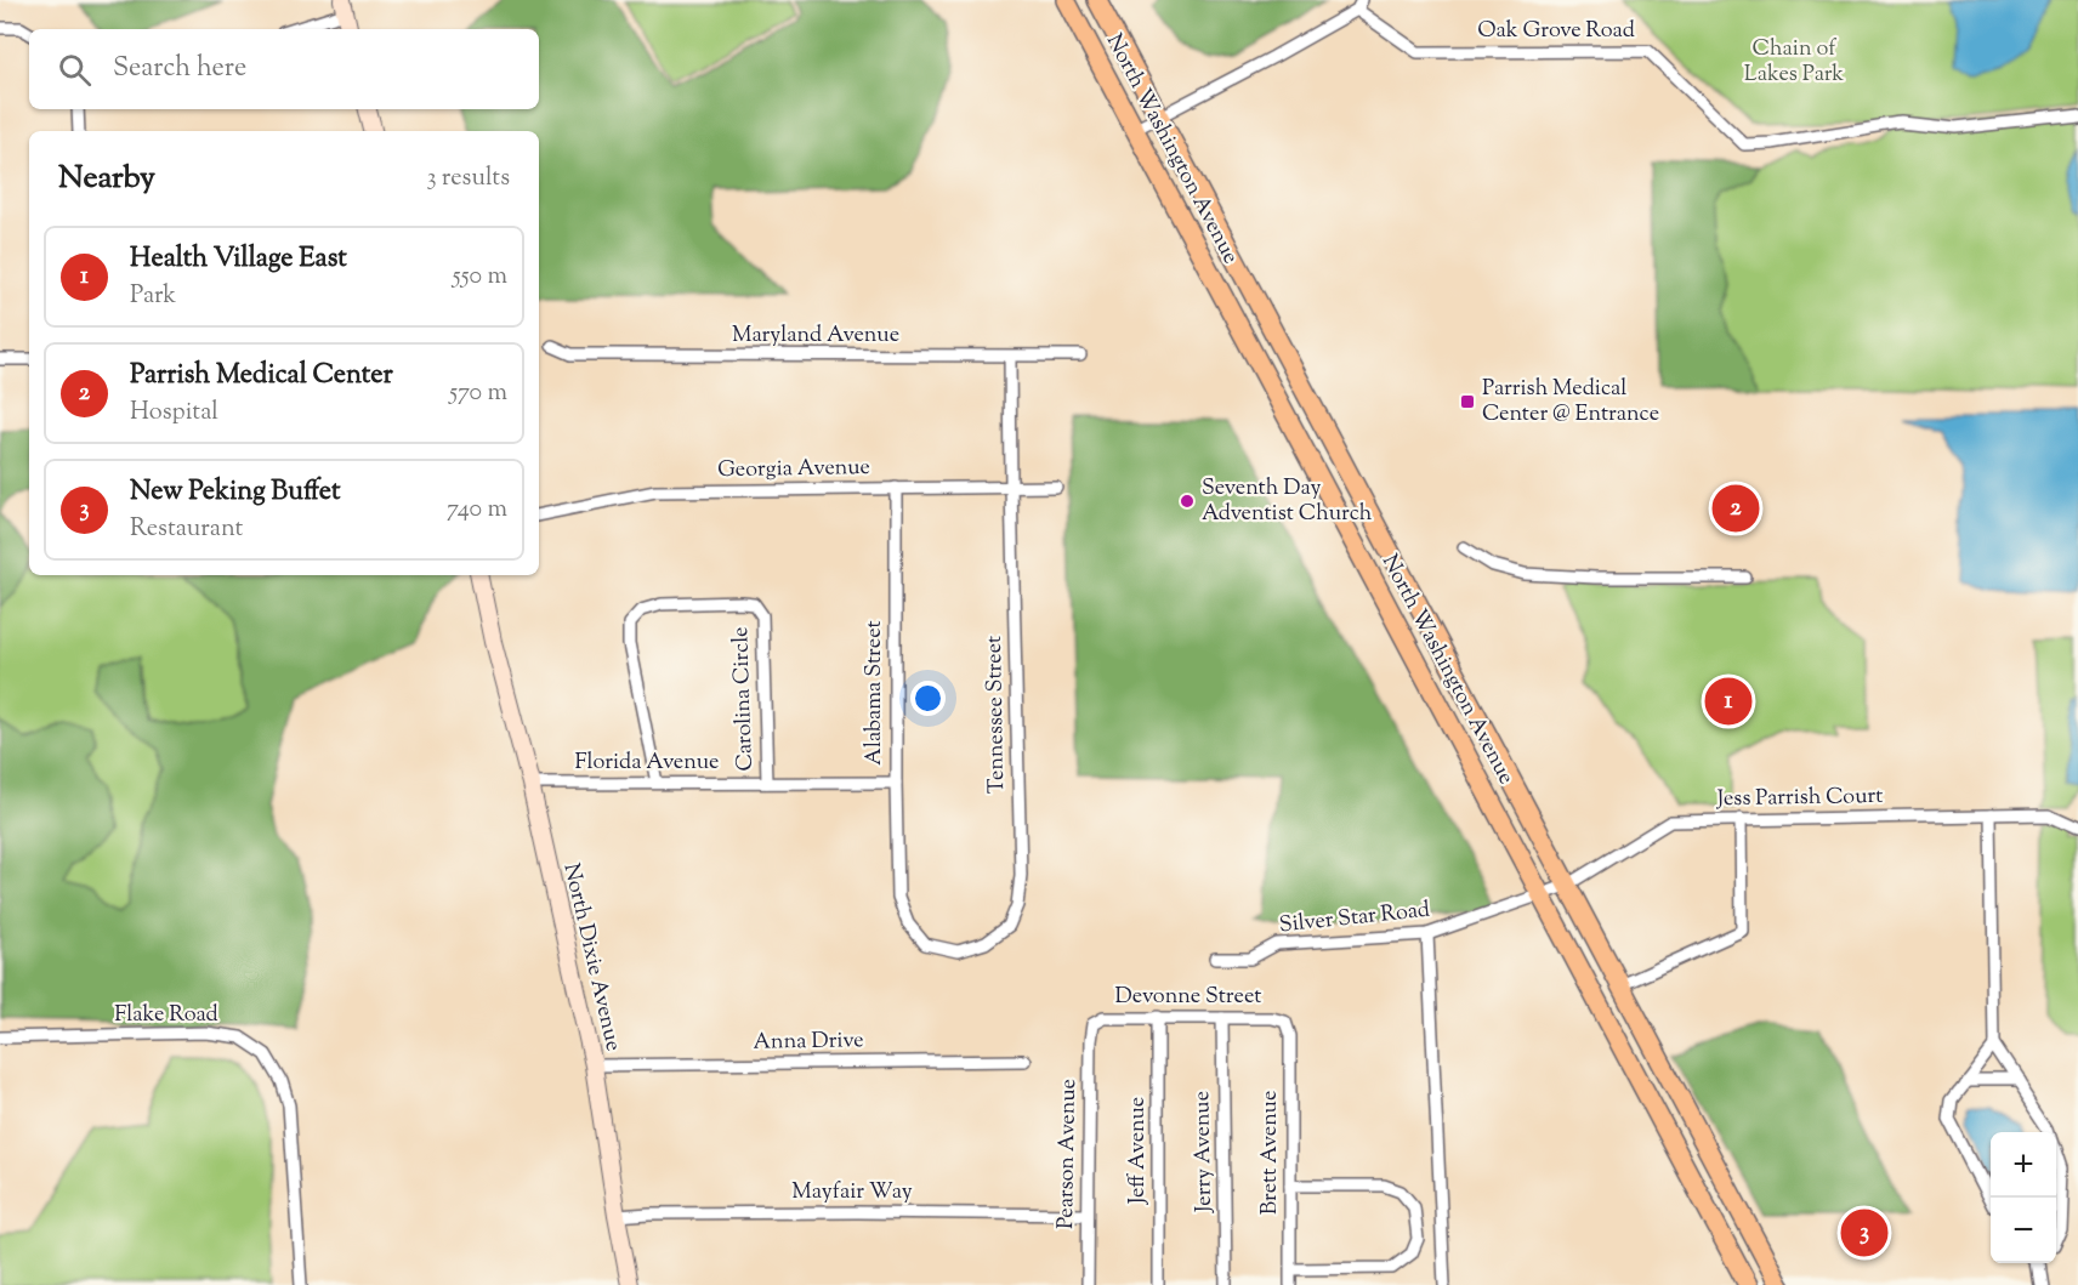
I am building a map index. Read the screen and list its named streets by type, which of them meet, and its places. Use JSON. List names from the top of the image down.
{
  "streets": {
    "main road": ["North Washington Avenue"],
    "street": [
      "Oak Grove Road",
      "Maryland Avenue",
      "Georgia Avenue",
      "Alabama Street",
      "Carolina Circle",
      "Tennessee Street",
      "Florida Avenue",
      "Jess Parrish Court",
      "Silver Star Road",
      "North Dixie Avenue",
      "Devonne Street",
      "Flake Road",
      "Anna Drive",
      "Jeff Avenue",
      "Jerry Avenue",
      "Brett Avenue",
      "Pearson Avenue",
      "Mayfair Way"
    ]
  },
  "crossings": [
    ["Oak Grove Road", "North Washington Avenue"],
    ["North Washington Avenue", "Jess Parrish Court"],
    ["North Washington Avenue", "Silver Star Road"],
    ["Maryland Avenue", "Tennessee Street"],
    ["Georgia Avenue", "Alabama Street"],
    ["Georgia Avenue", "Tennessee Street"],
    ["Alabama Street", "Tennessee Street"],
    ["Alabama Street", "Florida Avenue"],
    ["Carolina Circle", "Florida Avenue"],
    ["Florida Avenue", "North Dixie Avenue"],
    ["Jess Parrish Court", "Silver Star Road"],
    ["North Dixie Avenue", "Anna Drive"],
    ["North Dixie Avenue", "Mayfair Way"],
    ["Devonne Street", "Jeff Avenue"],
    ["Devonne Street", "Jerry Avenue"],
    ["Devonne Street", "Brett Avenue"],
    ["Devonne Street", "Pearson Avenue"],
    ["Pearson Avenue", "Mayfair Way"]
  ],
  "parks": ["Chain of Lakes Park"],
  "places": {
    "transit": ["Parrish Medical Center @ Entrance"],
    "other": ["Seventh Day Adventist Church"]
  },
  "page": {
    "search": "Search here",
    "heading": ["Nearby", "3 results"],
    "list": [
      {
        "mark": "1",
        "name": "Health Village East",
        "note": "Park",
        "value": "550 m"
      },
      {
        "mark": "2",
        "name": "Parrish Medical Center",
        "note": "Hospital",
        "value": "570 m"
      },
      {
        "mark": "3",
        "name": "New Peking Buffet",
        "note": "Restaurant",
        "value": "740 m"
      }
    ],
    "pins": ["2", "1", "3"],
    "map_buttons": ["+", "−"]
  }
}
